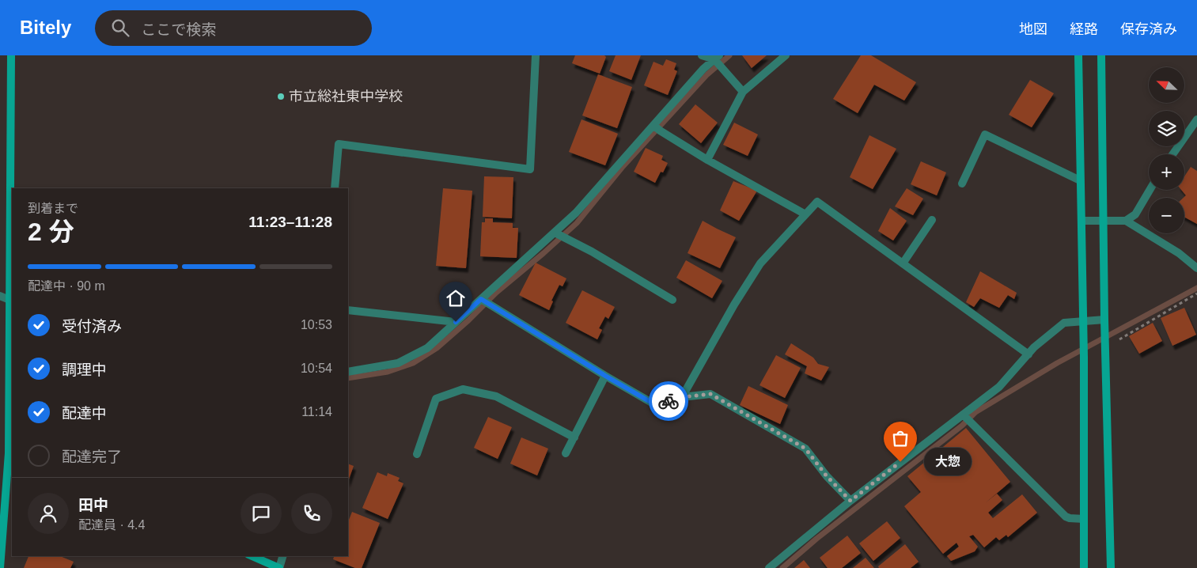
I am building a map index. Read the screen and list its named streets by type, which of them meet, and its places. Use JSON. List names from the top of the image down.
{
  "places": ["市立総社東中学校", "大惣"],
  "north": "top left",
  "page": {
    "header": "Bitely",
    "search": "ここで検索",
    "nav": ["地図", "経路", "保存済み"],
    "map_buttons": ["+", "−"],
    "heading": ["2 分", "到着まで", "11:23–11:28"],
    "panel": ["田中", "配達員 · 4.4"],
    "bar": "配達中 · 90 m",
    "list": [
      ["受付済み", "10:53"],
      ["調理中", "10:54"],
      ["配達中", "11:14"],
      "配達完了"
    ],
    "bubble": "大惣"
  }
}
